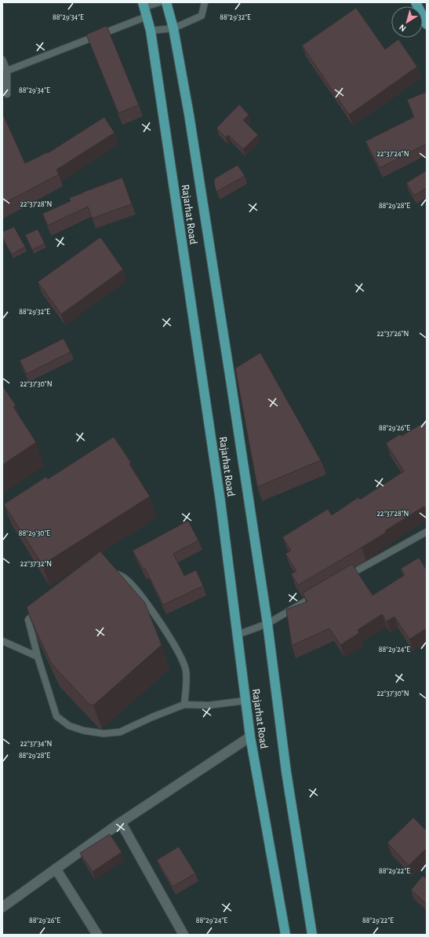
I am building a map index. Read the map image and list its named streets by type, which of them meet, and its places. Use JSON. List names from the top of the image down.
{
  "streets": {
    "main road": ["Rajarhat Road"]
  },
  "north": "bottom left",
  "coordinates": [
    "88°29'34\"E",
    "88°29'32\"E",
    "22°37'24\"N",
    "22°37'28\"N",
    "88°29'28\"E",
    "22°37'26\"N",
    "22°37'30\"N",
    "88°29'26\"E",
    "88°29'30\"E",
    "22°37'32\"N",
    "88°29'24\"E",
    "22°37'34\"N",
    "88°29'22\"E"
  ]
}
